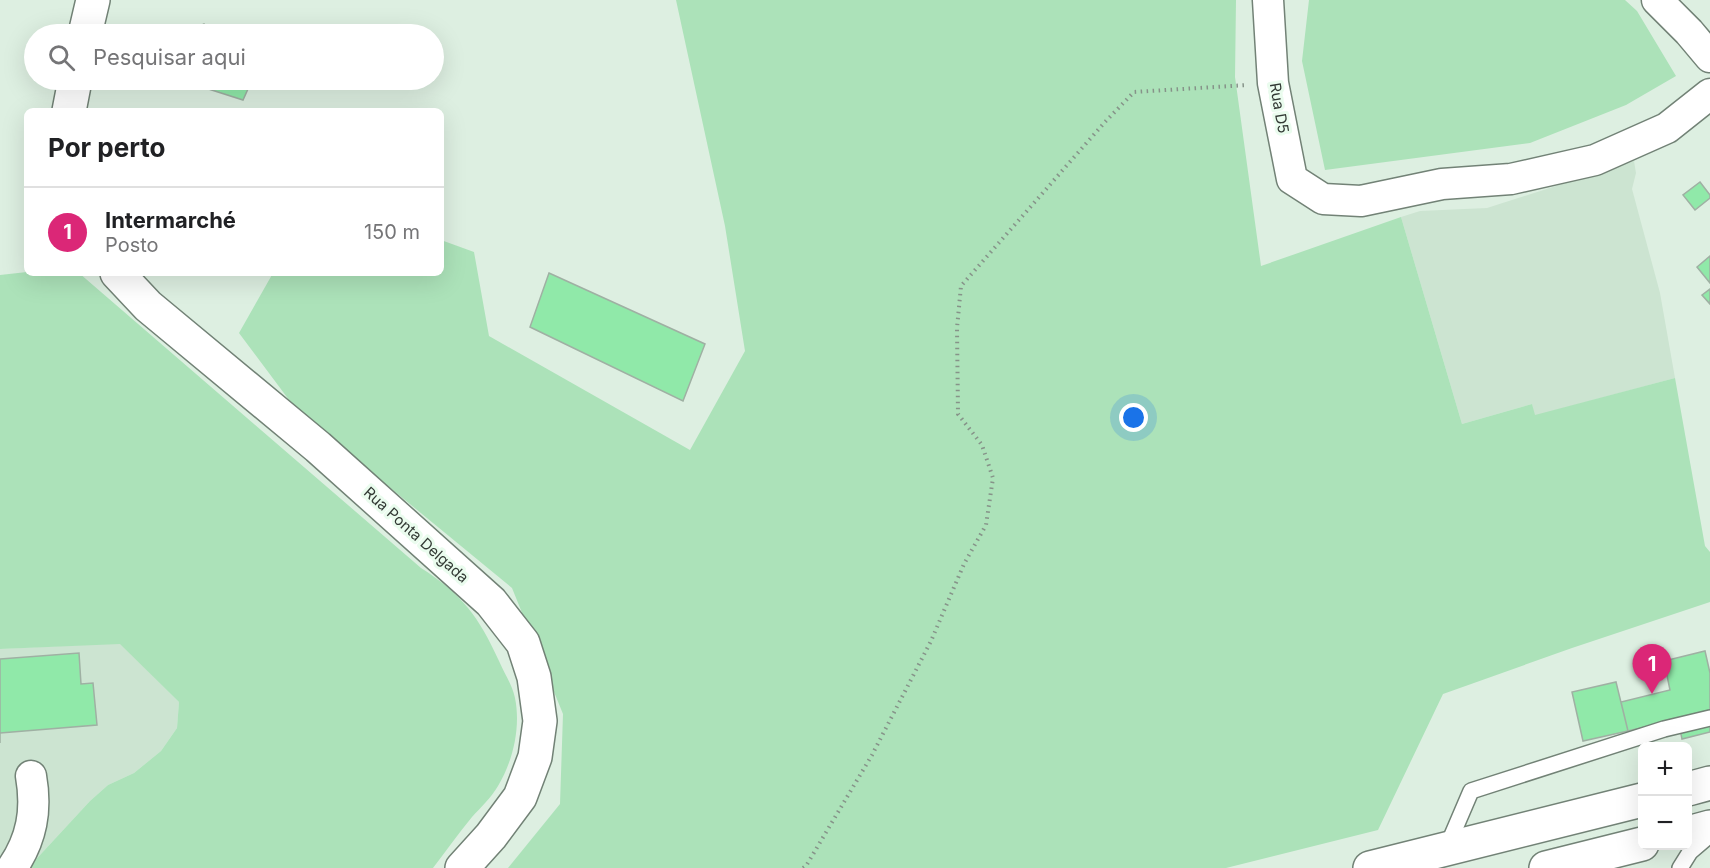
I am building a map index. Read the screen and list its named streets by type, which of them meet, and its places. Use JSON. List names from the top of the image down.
{
  "streets": {
    "main road": ["Rua Ponta Delgada"],
    "street": ["Rua D5"]
  },
  "page": {
    "search": "Pesquisar aqui",
    "heading": "Por perto",
    "list": [
      {
        "mark": "1",
        "name": "Intermarché",
        "note": "Posto",
        "value": "150 m"
      }
    ],
    "pins": "1",
    "map_buttons": ["+", "−"]
  }
}
